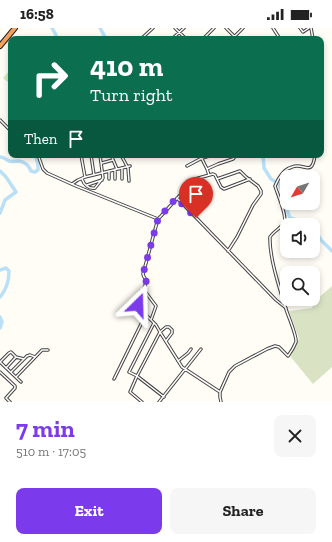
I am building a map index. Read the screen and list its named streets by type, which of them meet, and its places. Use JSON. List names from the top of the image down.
{
  "north": "bottom left",
  "page": {
    "status": "16:58",
    "turn": ["410 m", "Turn right"],
    "then": "Then",
    "heading": ["7 min", "510 m · 17:05"],
    "buttons": ["Exit", "Share"]
  }
}
